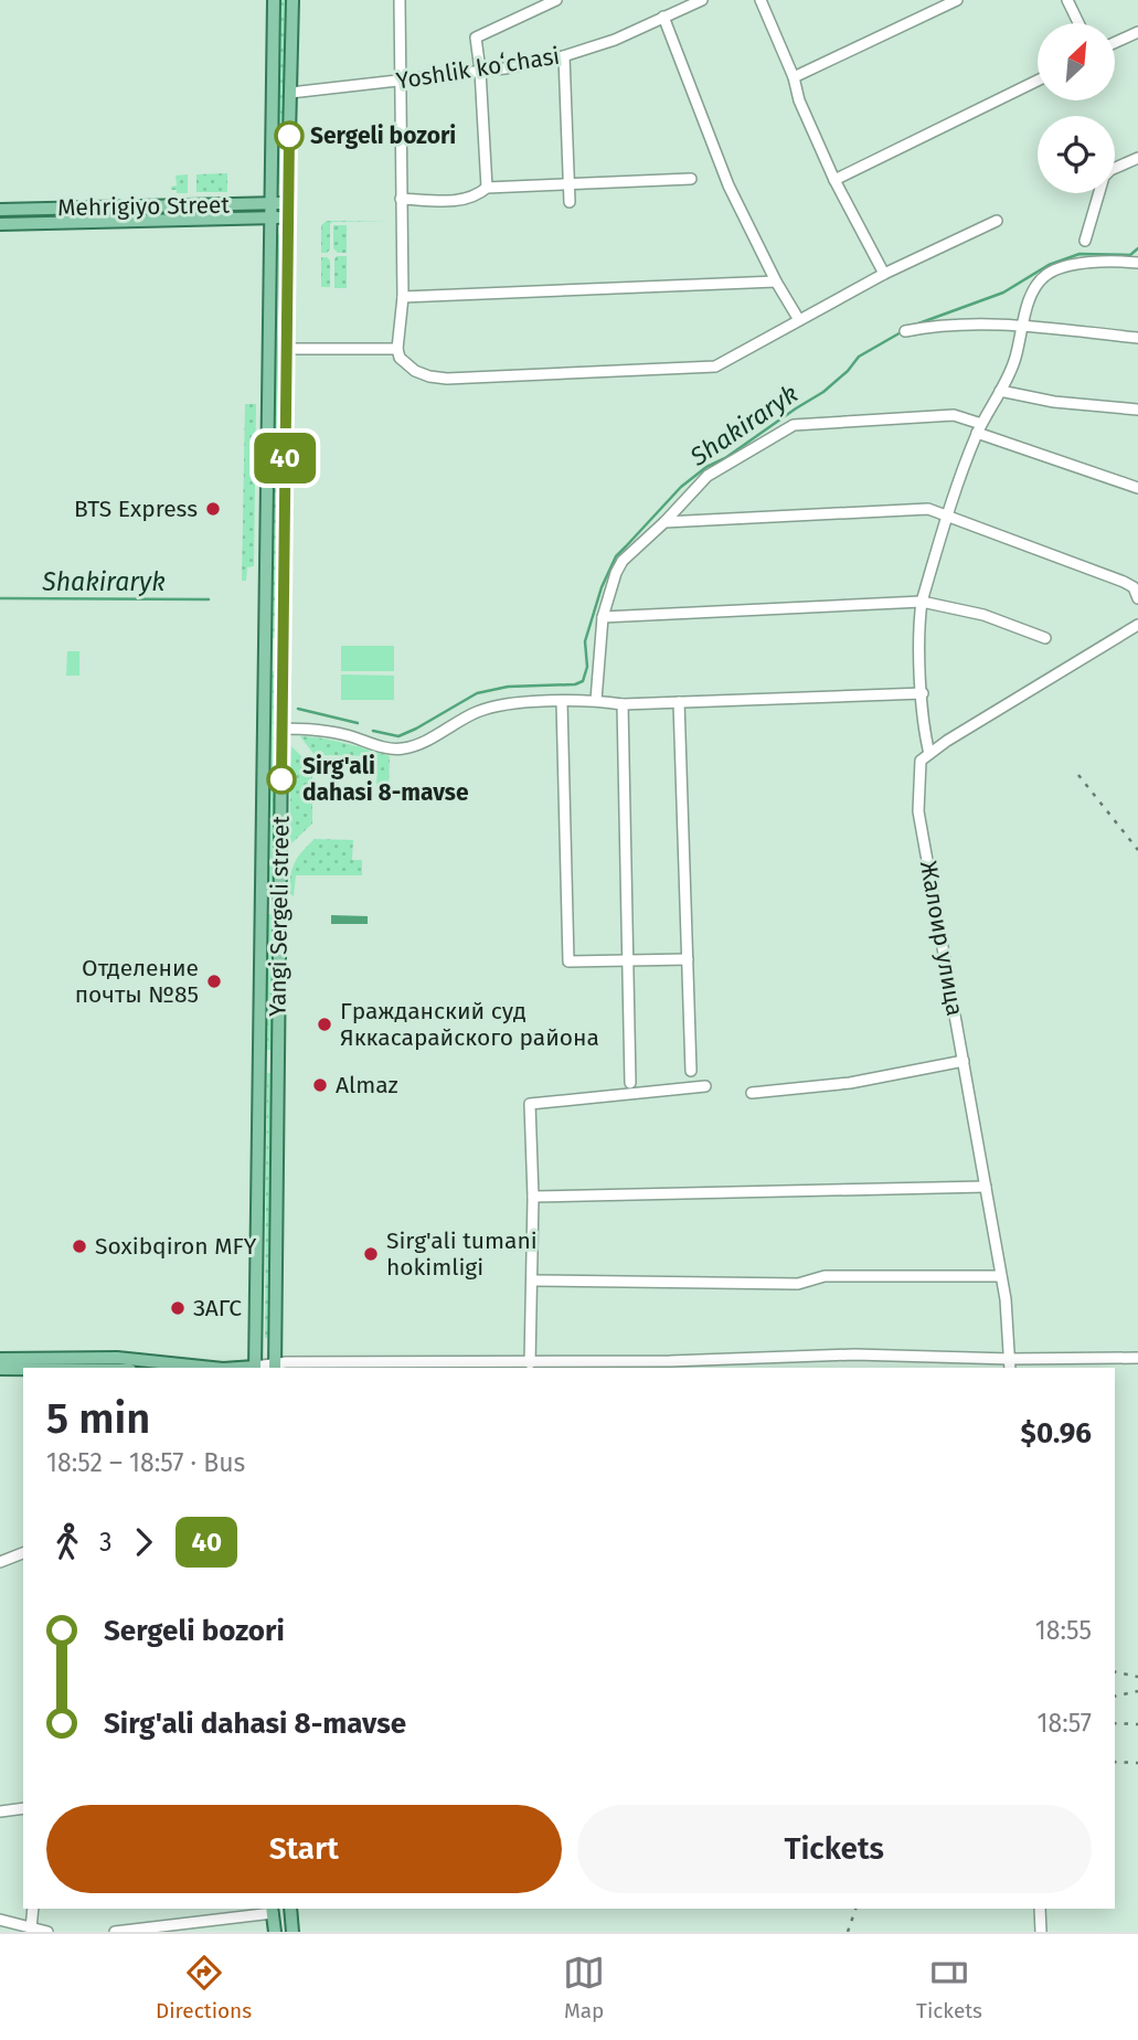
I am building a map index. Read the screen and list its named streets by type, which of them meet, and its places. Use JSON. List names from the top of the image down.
{
  "streets": {
    "main road": ["Mehrigiyo Street", "Yangi Sergeli street"],
    "street": ["Yoshlik koʻchasi", "Жалоир улица"]
  },
  "crossings": [
    ["Yoshlik koʻchasi", "Yangi Sergeli street"],
    ["Mehrigiyo Street", "Yangi Sergeli street"]
  ],
  "water": ["Shakiraryk"],
  "places": [
    "Sergeli bozori",
    "BTS Express",
    "Sirg'ali dahasi 8-mavse",
    "Отделение почты №85",
    "Гражданский суд Яккасарайского района",
    "Almaz",
    "Soxibqiron MFY",
    "Sirg'ali tumani hokimligi",
    "ЗАГС"
  ],
  "lines": ["bus line 40"],
  "north": "top right",
  "page": {
    "on_map": "40",
    "heading": ["5 min", "18:52 – 18:57 · Bus", "$0.96"],
    "legs": ["3", "40"],
    "list": [
      {
        "name": "Sergeli bozori",
        "value": "18:55"
      },
      {
        "name": "Sirg'ali dahasi 8-mavse",
        "value": "18:57"
      }
    ],
    "buttons": ["Start", "Tickets"],
    "tabs": ["Directions", "Map", "Tickets"]
  }
}
